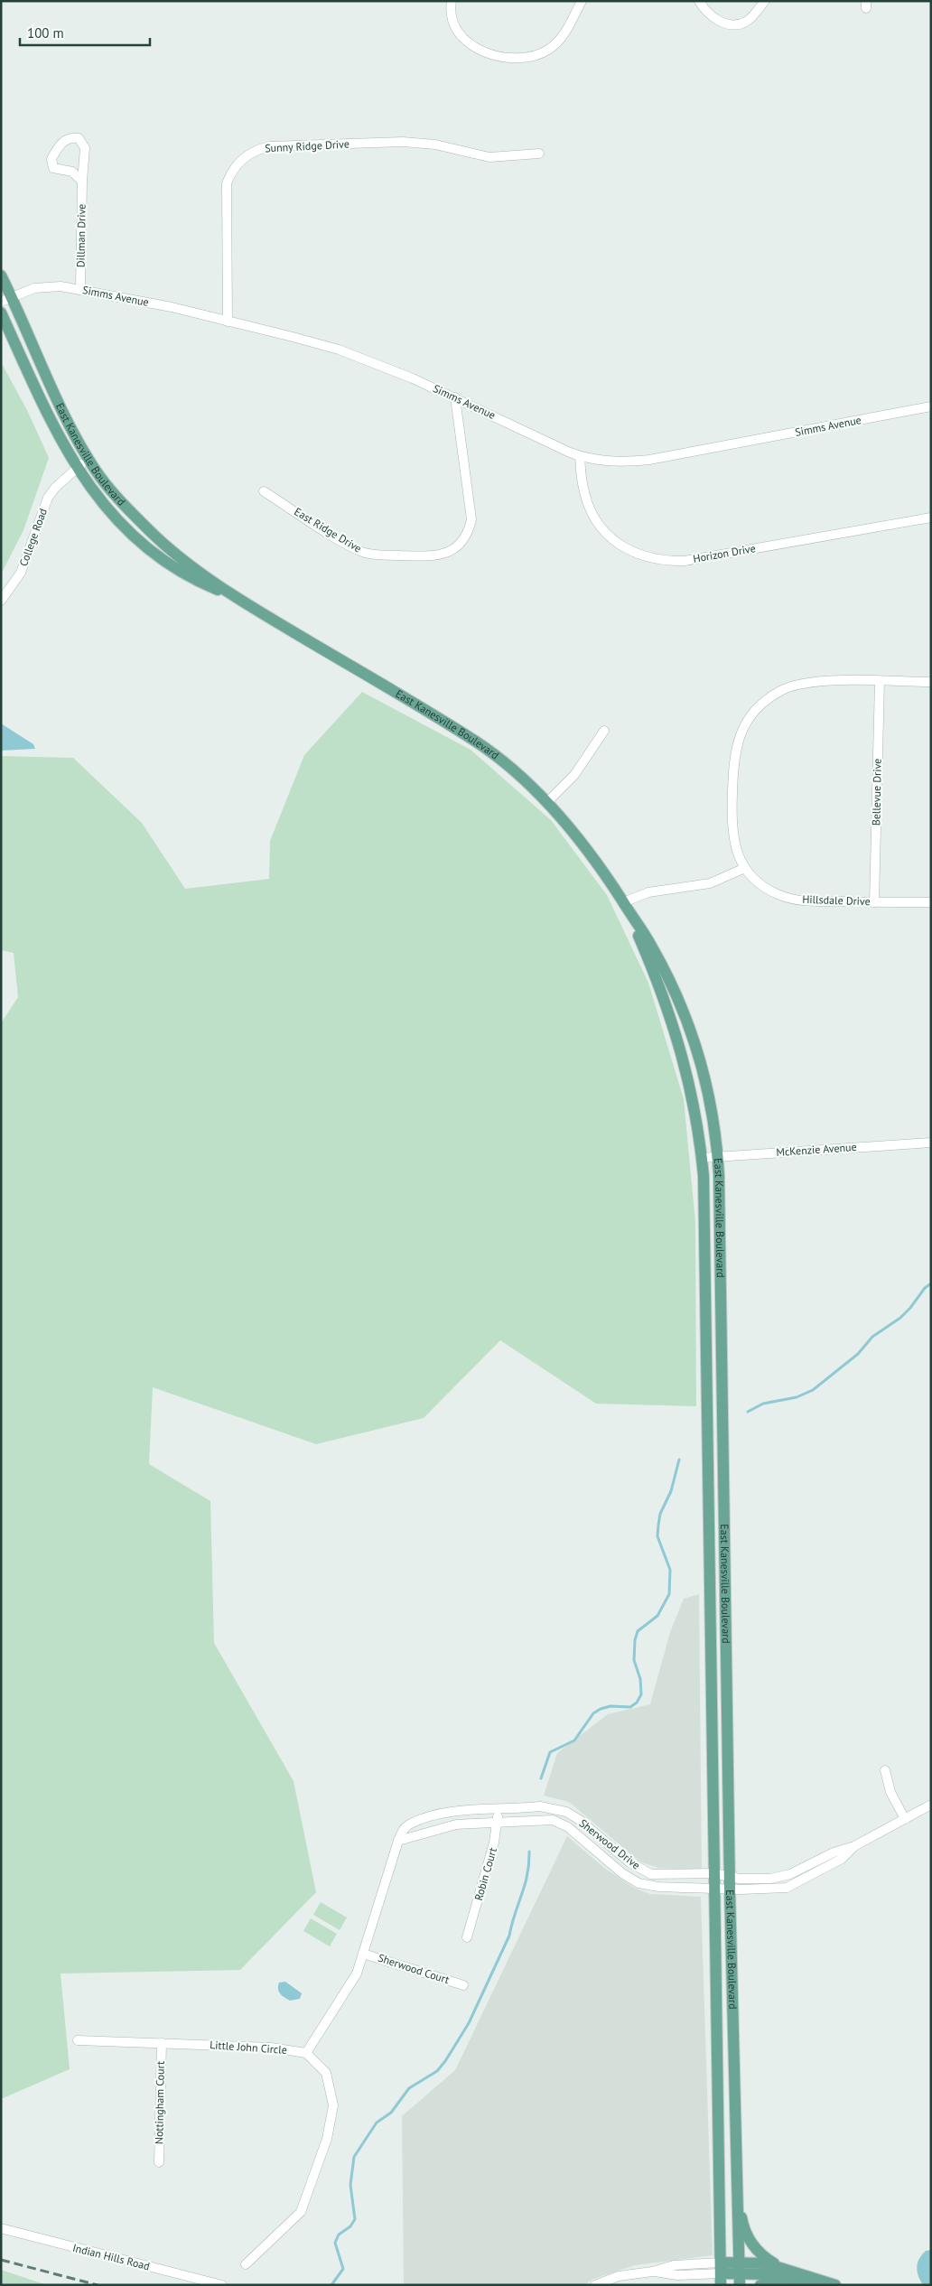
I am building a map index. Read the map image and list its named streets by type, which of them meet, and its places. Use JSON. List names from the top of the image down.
{
  "streets": {
    "main road": ["East Kanesville Boulevard"],
    "street": [
      "Sunny Ridge Drive",
      "Dillman Drive",
      "Simms Avenue",
      "East Ridge Drive",
      "College Road",
      "Horizon Drive",
      "Bellevue Drive",
      "Hillsdale Drive",
      "McKenzie Avenue",
      "Sherwood Drive",
      "Robin Court",
      "Sherwood Court",
      "Little John Circle",
      "Nottingham Court",
      "Indian Hills Road"
    ]
  },
  "crossings": [
    ["Sunny Ridge Drive", "Simms Avenue"],
    ["Dillman Drive", "Simms Avenue"],
    ["Simms Avenue", "East Kanesville Boulevard"],
    ["Simms Avenue", "East Ridge Drive"],
    ["Simms Avenue", "Horizon Drive"],
    ["East Kanesville Boulevard", "College Road"],
    ["East Kanesville Boulevard", "McKenzie Avenue"],
    ["East Kanesville Boulevard", "Sherwood Drive"],
    ["Bellevue Drive", "Hillsdale Drive"],
    ["Sherwood Drive", "Robin Court"],
    ["Sherwood Drive", "Sherwood Court"],
    ["Sherwood Drive", "Little John Circle"],
    ["Little John Circle", "Nottingham Court"]
  ],
  "scale_bar": "100 m"
}
